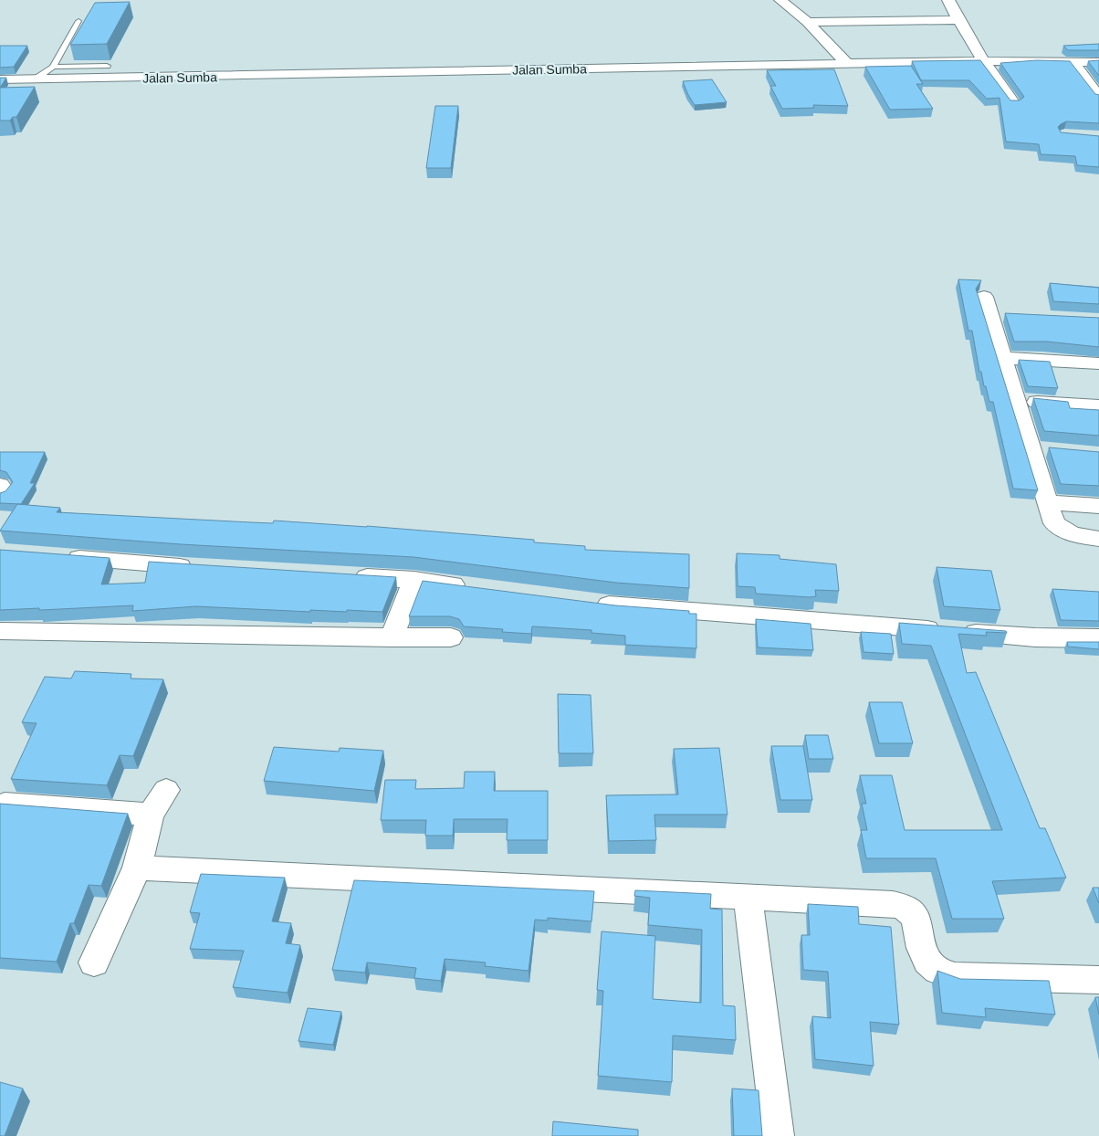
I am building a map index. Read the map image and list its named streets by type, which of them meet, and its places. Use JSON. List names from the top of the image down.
{
  "streets": {
    "street": ["Jalan Sumba"]
  }
}
